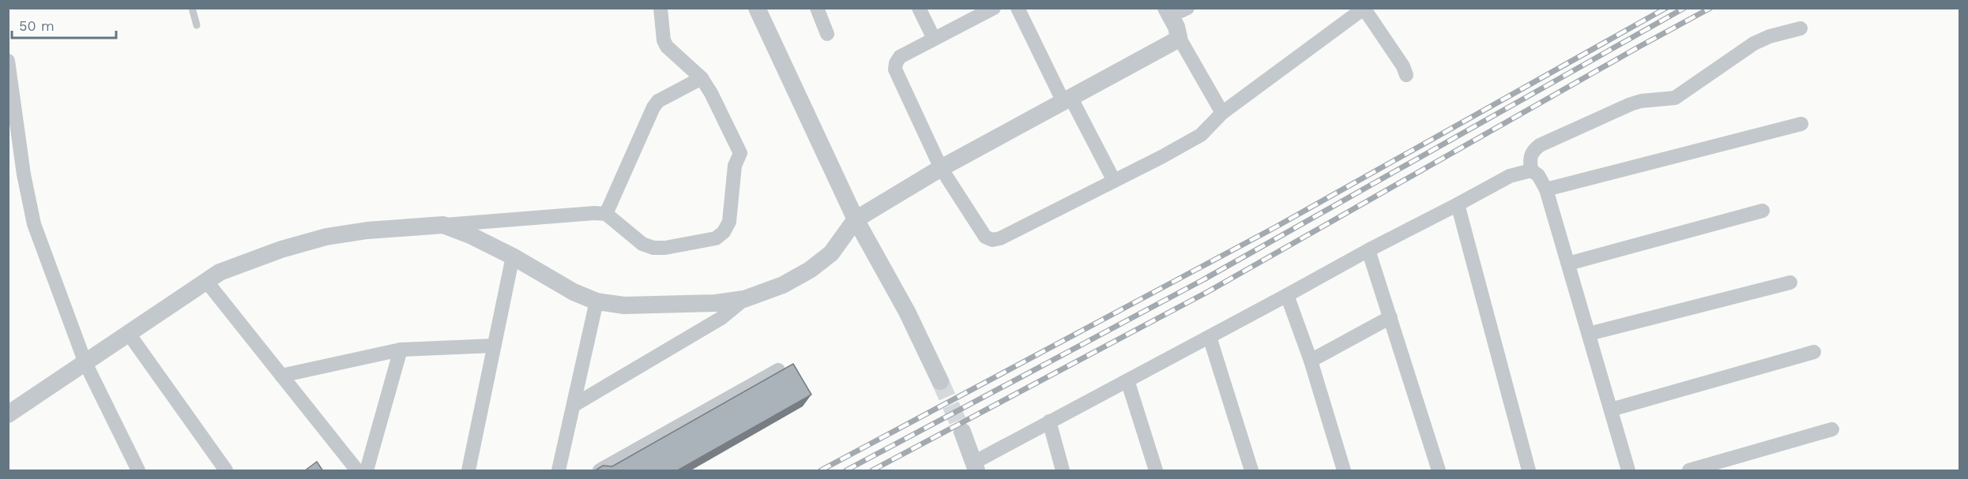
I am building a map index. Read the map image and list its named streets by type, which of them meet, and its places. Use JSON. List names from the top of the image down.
{
  "scale_bar": "50 m"
}
